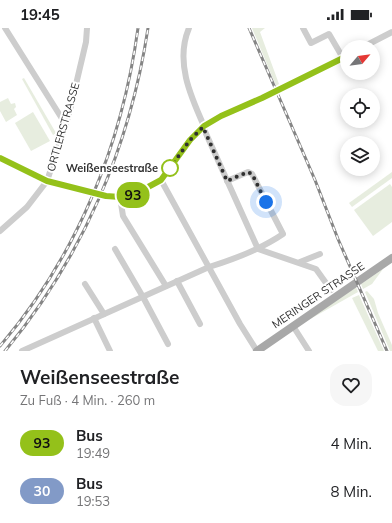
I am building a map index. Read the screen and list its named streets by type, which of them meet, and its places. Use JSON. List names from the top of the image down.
{
  "streets": {
    "main road": ["MERINGER STRASSE"],
    "street": ["ORTLERSTRASSE"]
  },
  "places": ["Weißenseestraße"],
  "lines": ["bus line 93"],
  "north": "top right",
  "page": {
    "status": "19:45",
    "on_map": "93",
    "heading": ["Weißenseestraße", "Zu Fuß · 4 Min. · 260 m"],
    "list": [
      {
        "mark": "93",
        "name": "Bus",
        "note": "19:49",
        "value": "4 Min."
      },
      {
        "mark": "30",
        "name": "Bus",
        "note": "19:53",
        "value": "8 Min."
      }
    ]
  }
}
